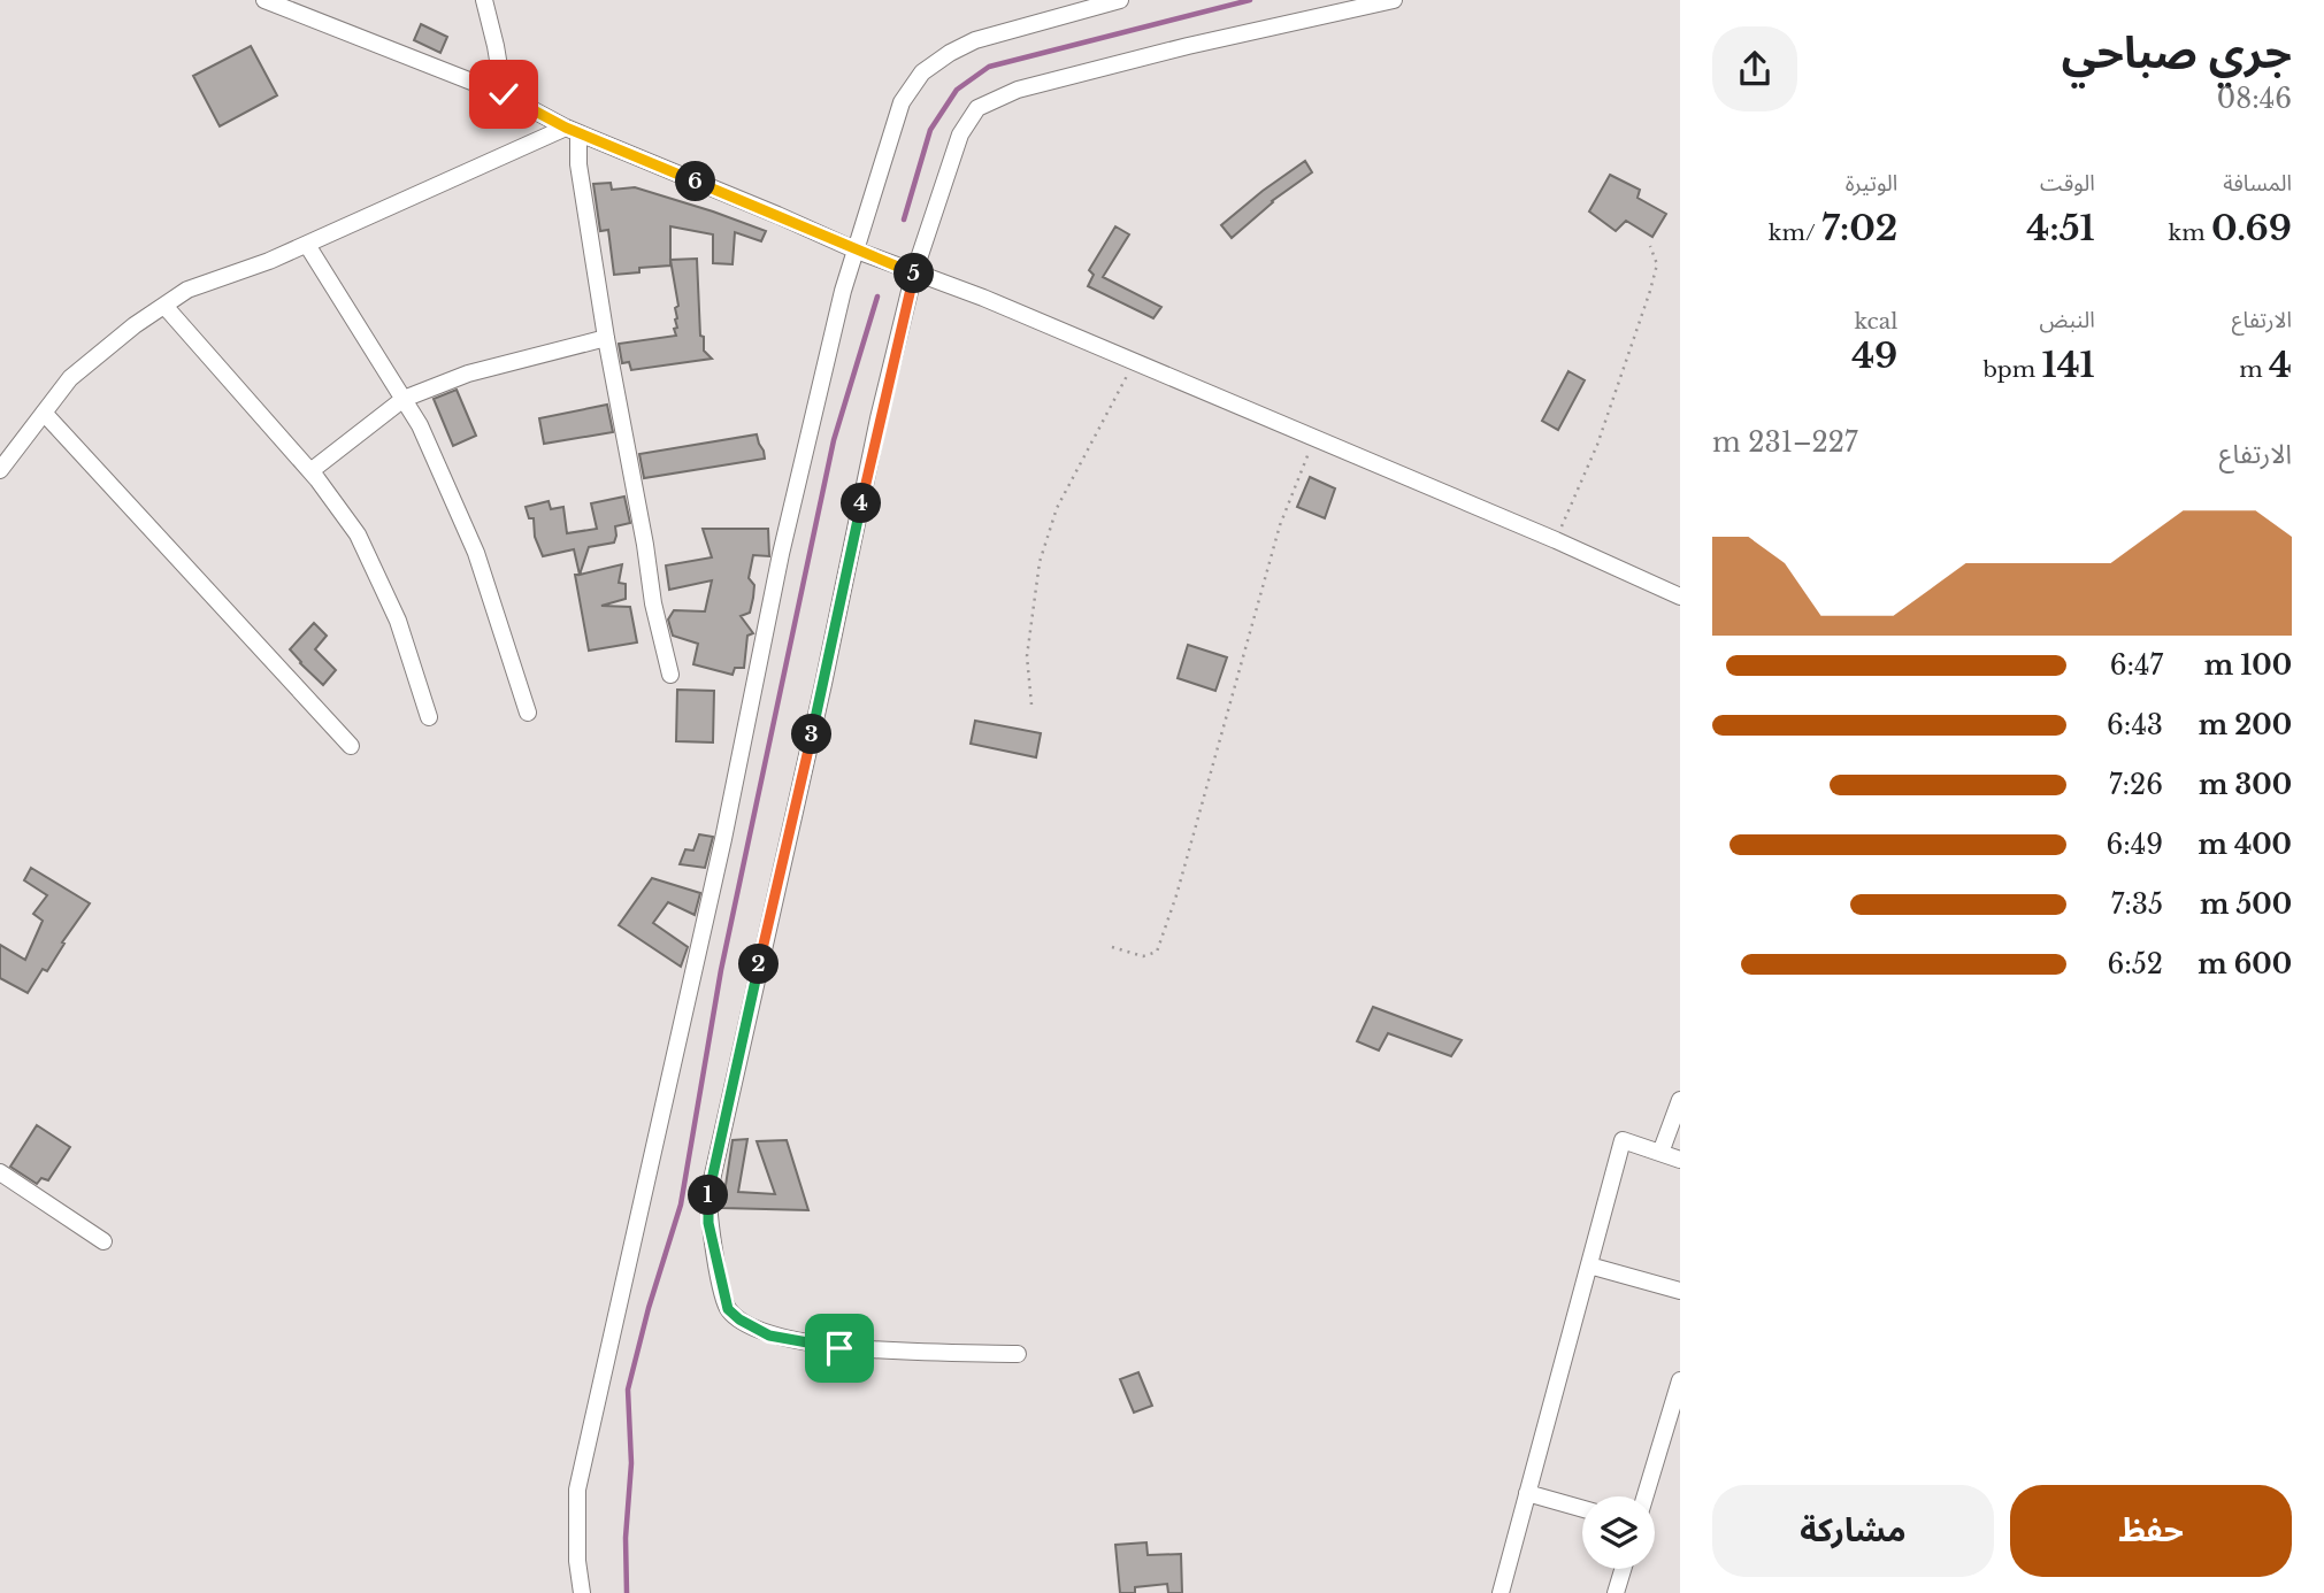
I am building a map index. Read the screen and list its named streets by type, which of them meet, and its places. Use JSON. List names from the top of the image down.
{
  "page": {
    "heading": ["جري صباحي", "08:46"],
    "stats": [
      ["المسافة", "0.69 km"],
      ["الوقت", "4:51"],
      ["الوتيرة", "7:02 /km"],
      ["الارتفاع", "4 m"],
      ["النبض", "141 bpm"],
      ["kcal", "49"]
    ],
    "pins": [
      "6",
      "5",
      "4",
      "3",
      "2",
      "1"
    ],
    "chart": ["الارتفاع", "227–231 m"],
    "list": [
      {
        "name": "100 m",
        "note": "6:47"
      },
      {
        "name": "200 m",
        "note": "6:43"
      },
      {
        "name": "300 m",
        "note": "7:26"
      },
      {
        "name": "400 m",
        "note": "6:49"
      },
      {
        "name": "500 m",
        "note": "7:35"
      },
      {
        "name": "600 m",
        "note": "6:52"
      }
    ],
    "buttons": ["حفظ", "مشاركة"]
  }
}
